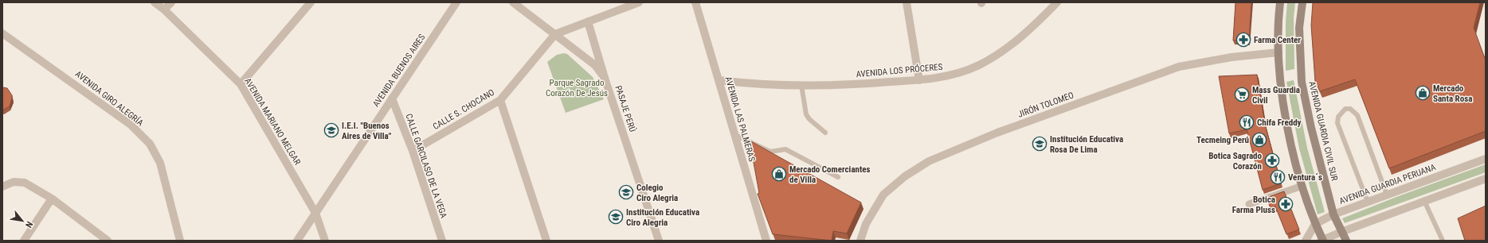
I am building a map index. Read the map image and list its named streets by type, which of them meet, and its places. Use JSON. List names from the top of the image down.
{
  "streets": {
    "main road": ["AVENIDA GUARDIA CIVIL SUR"],
    "street": [
      "AVENIDA BUENOS AIRES",
      "AVENIDA LOS PRÓCERES",
      "AVENIDA GIRO ALEGRÍA",
      "JIRÓN TOLOMEO",
      "PASAJE PERÚ",
      "CALLE S. CHOCANO",
      "AVENIDA LAS PALMERAS",
      "AVENIDA MARIANO MELGAR",
      "CALLE GARCILASO DE LA VEGA",
      "AVENIDA GUARDIA PERUANA"
    ]
  },
  "crossings": [
    ["AVENIDA BUENOS AIRES", "AVENIDA MARIANO MELGAR"],
    ["AVENIDA BUENOS AIRES", "CALLE GARCILASO DE LA VEGA"],
    ["AVENIDA LOS PRÓCERES", "AVENIDA LAS PALMERAS"],
    ["PASAJE PERÚ", "CALLE S. CHOCANO"],
    ["CALLE S. CHOCANO", "CALLE GARCILASO DE LA VEGA"],
    ["AVENIDA GUARDIA CIVIL SUR", "AVENIDA GUARDIA PERUANA"]
  ],
  "parks": ["Parque Sagrado Corazón De Jesús"],
  "places": {
    "pharmacy": ["Farma Center", "Botica Sagrado Corazón", "Botica Farma Pluss"],
    "shop": ["Mercado Santa Rosa", "Tecmeing Perú", "Mercado Comerciantes de Villa"],
    "supermarket": ["Mass Guardia Civil"],
    "restaurant": ["Chifa Freddy", "Ventura´s"],
    "school or university": [
      "I.E.I. \"Buenos Aires de Villa\"",
      "Institución Educativa Rosa De Lima",
      "Colegio Ciro Alegria",
      "Institución Educativa Ciro Alegria"
    ]
  },
  "north": "bottom right"
}
